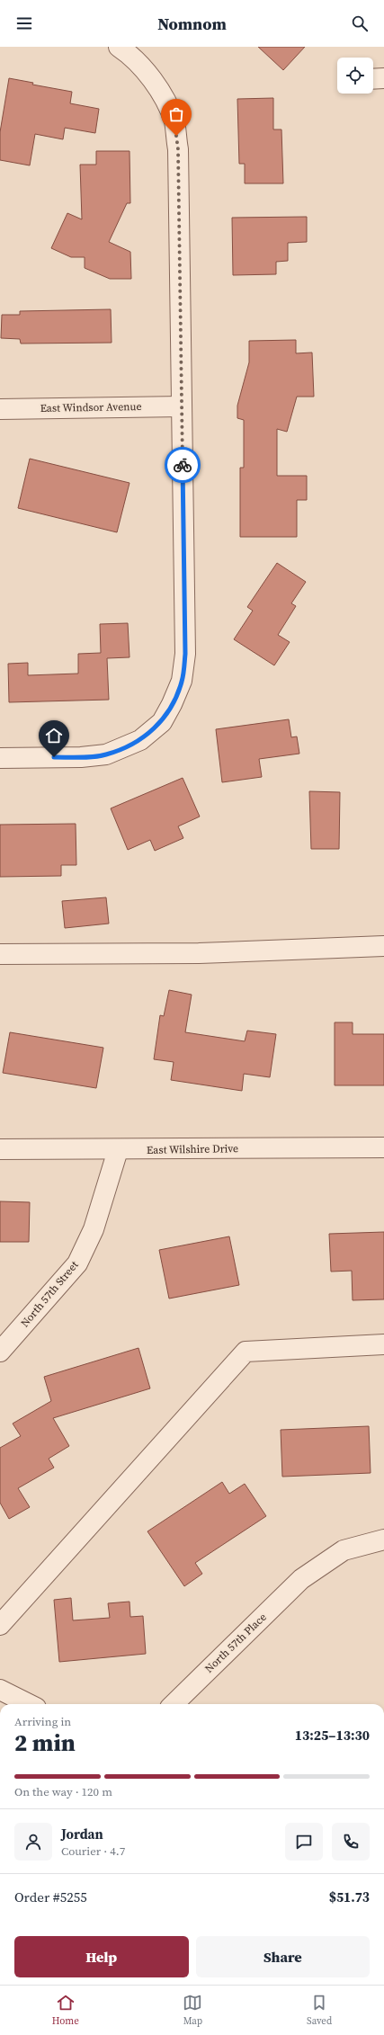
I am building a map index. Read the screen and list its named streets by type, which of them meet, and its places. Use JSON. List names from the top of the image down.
{
  "streets": {
    "street": [
      "East Windsor Avenue",
      "East Wilshire Drive",
      "North 57th Street",
      "North 57th Place"
    ]
  },
  "crossings": [
    ["East Wilshire Drive", "North 57th Street"]
  ],
  "page": {
    "header": "Nomnom",
    "heading": ["2 min", "Arriving in", "13:25–13:30"],
    "panel": [
      "Jordan",
      "Courier · 4.7",
      "Order #5255",
      "$51.73"
    ],
    "bar": "On the way · 120 m",
    "buttons": ["Help", "Share"],
    "tabs": ["Home", "Map", "Saved"]
  }
}
